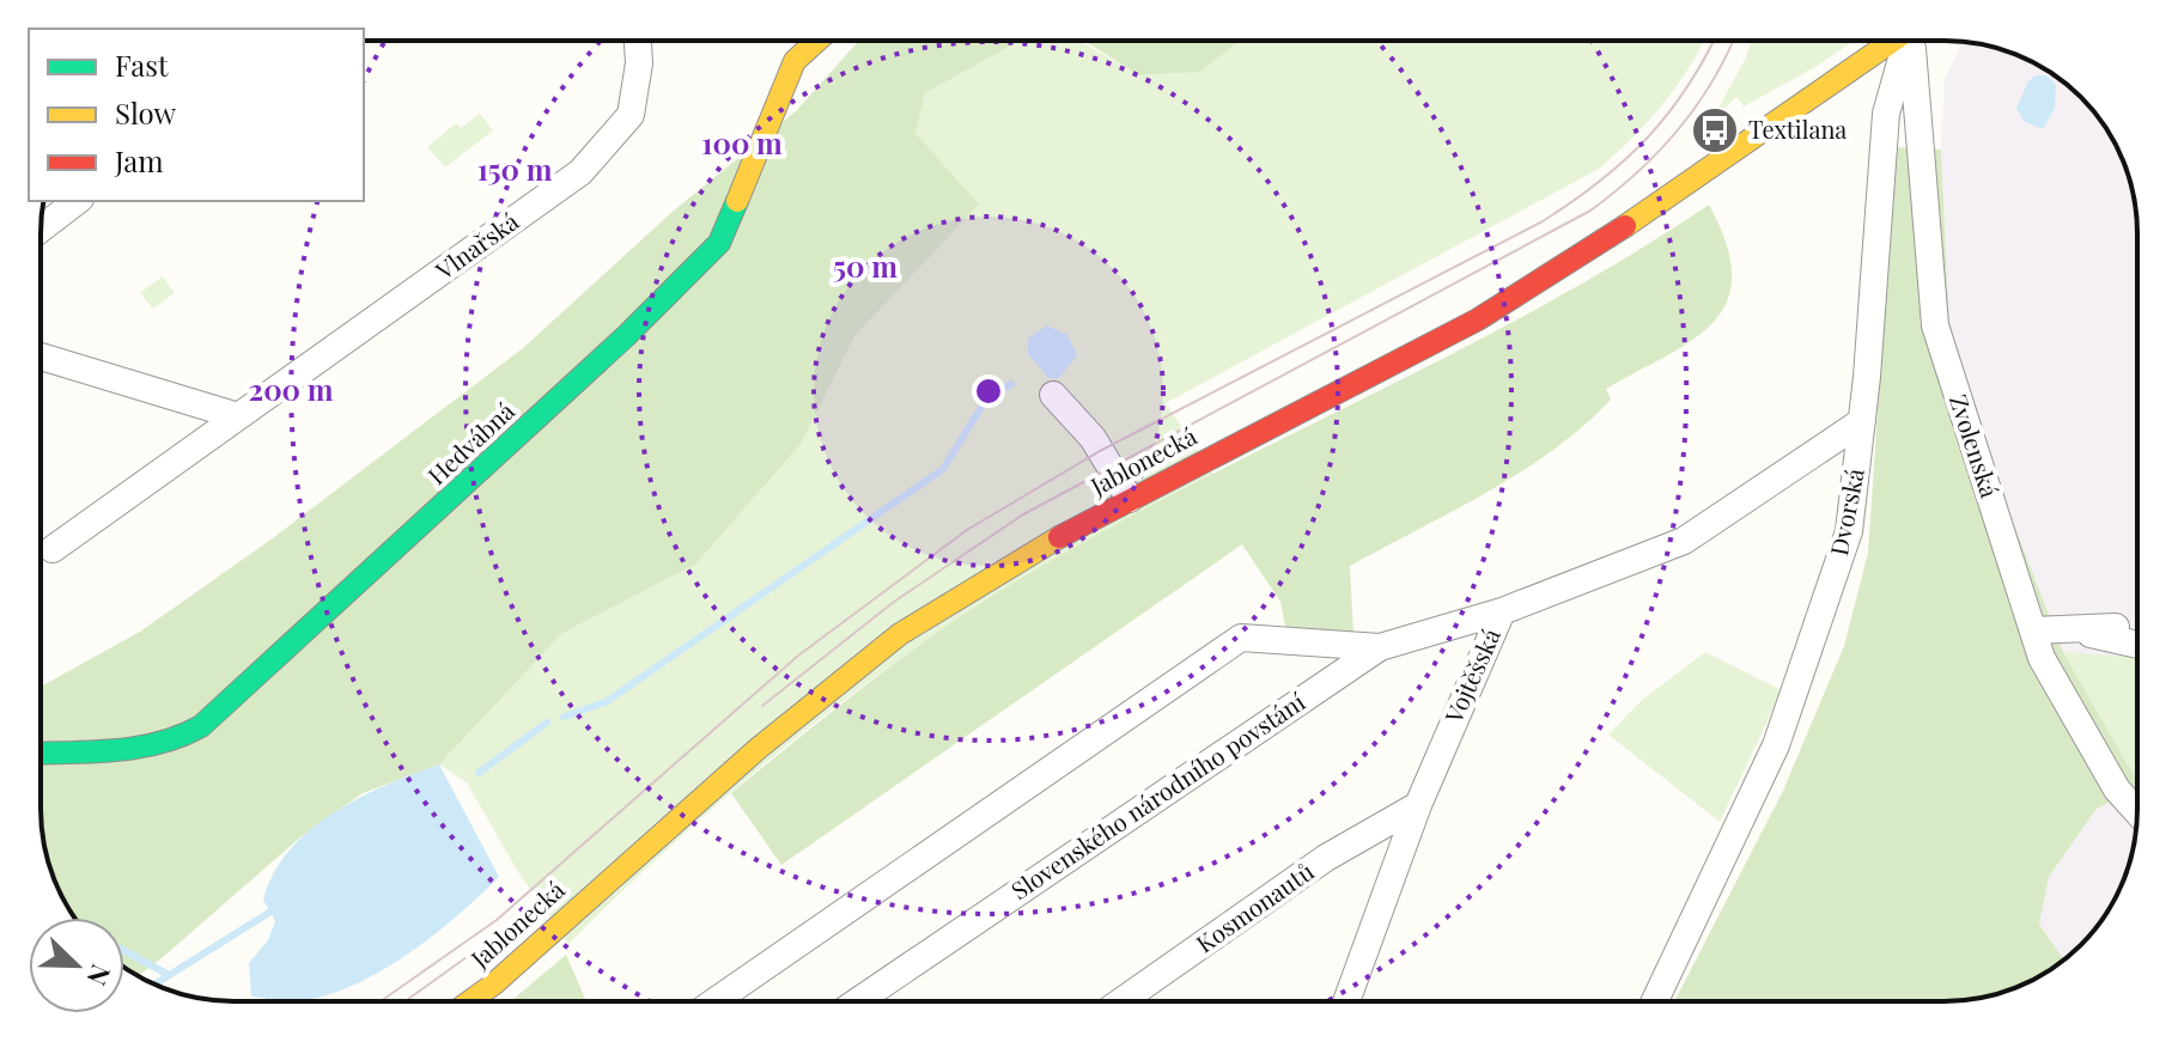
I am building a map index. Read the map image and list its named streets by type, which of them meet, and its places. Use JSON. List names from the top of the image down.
{
  "streets": {
    "main road": ["Hedvábná", "Jablonecká"],
    "street": [
      "Vlnařská",
      "Zvolenská",
      "Dvorská",
      "Vojtěšská",
      "Slovenského národního povstání",
      "Kosmonautů"
    ]
  },
  "crossings": [
    ["Dvorská", "Vojtěšská"],
    ["Vojtěšská", "Slovenského národního povstání"],
    ["Vojtěšská", "Kosmonautů"]
  ],
  "places": {
    "bus stop": ["Textilana"]
  },
  "legend": ["Fast", "Slow", "Jam"],
  "north": "bottom right",
  "rings": [
    "100 m",
    "150 m",
    "50 m",
    "200 m"
  ]
}
